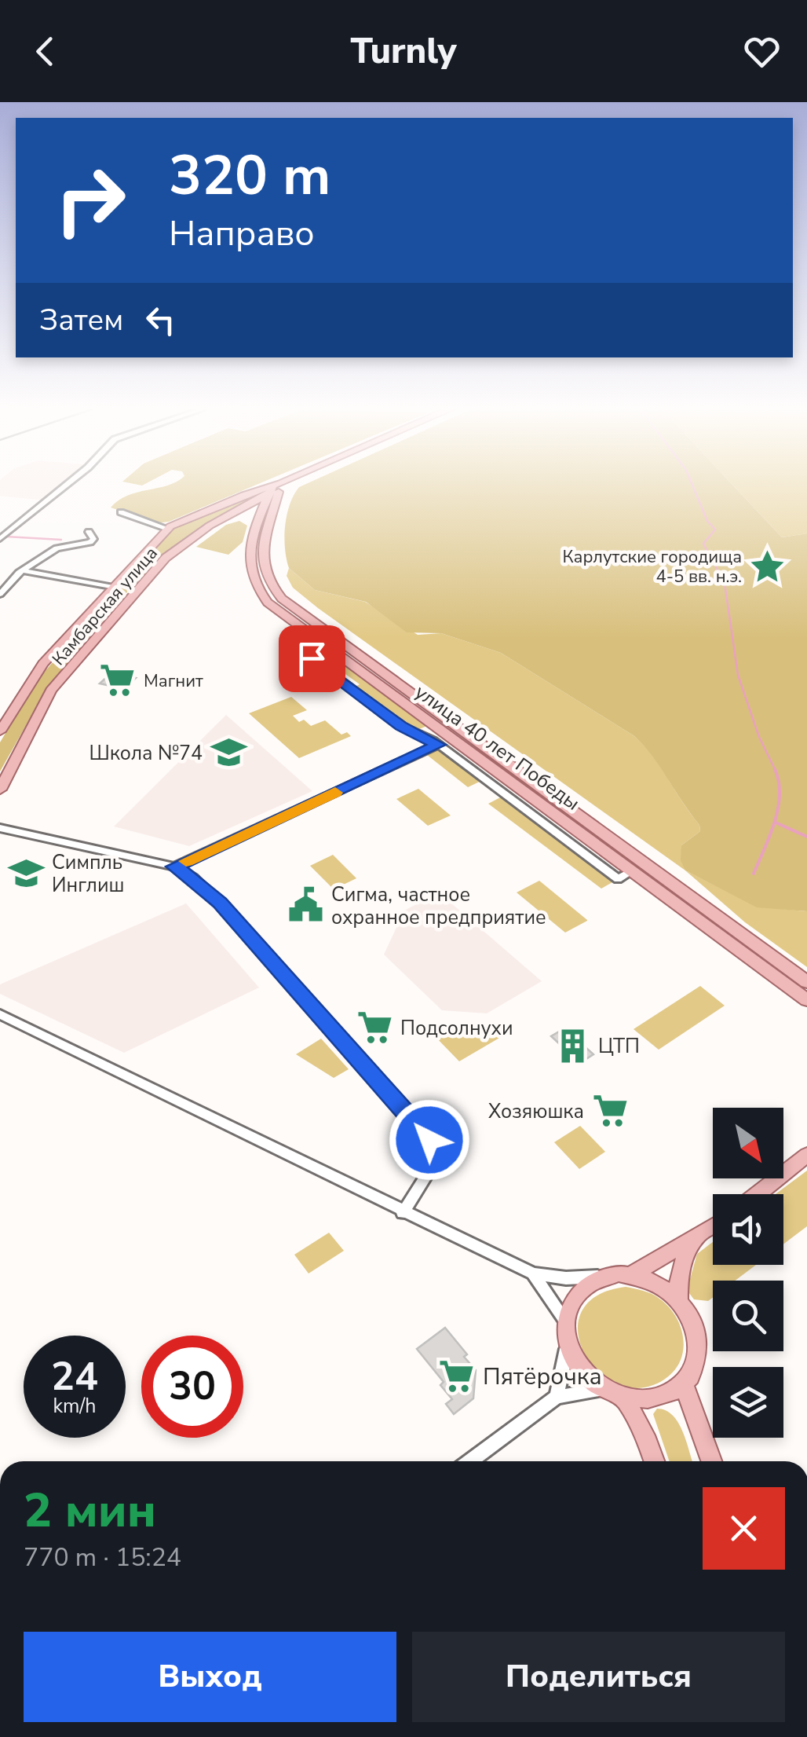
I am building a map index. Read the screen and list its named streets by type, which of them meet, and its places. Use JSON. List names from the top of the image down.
{
  "streets": {
    "main road": ["Камбарская улица", "улица 40 лет Победы"]
  },
  "crossings": [
    ["Камбарская улица", "улица 40 лет Победы"]
  ],
  "places": {
    "place": ["Карлутские городища 4-5 вв. н.э."],
    "supermarket": [
      "Магнит",
      "Подсолнухи",
      "Хозяюшка",
      "Пятёрочка"
    ],
    "school or university": ["Школа №74", "Симпль Инглиш"],
    "public building": ["Сигма, частное охранное предприятие"],
    "building": ["ЦТП"]
  },
  "north": "bottom right",
  "page": {
    "header": "Turnly",
    "turn": ["320 m", "Направо"],
    "then": "Затем",
    "speed": "24 km/h",
    "limit": "30",
    "heading": ["2 мин", "770 m · 15:24"],
    "buttons": ["Выход", "Поделиться"]
  }
}
